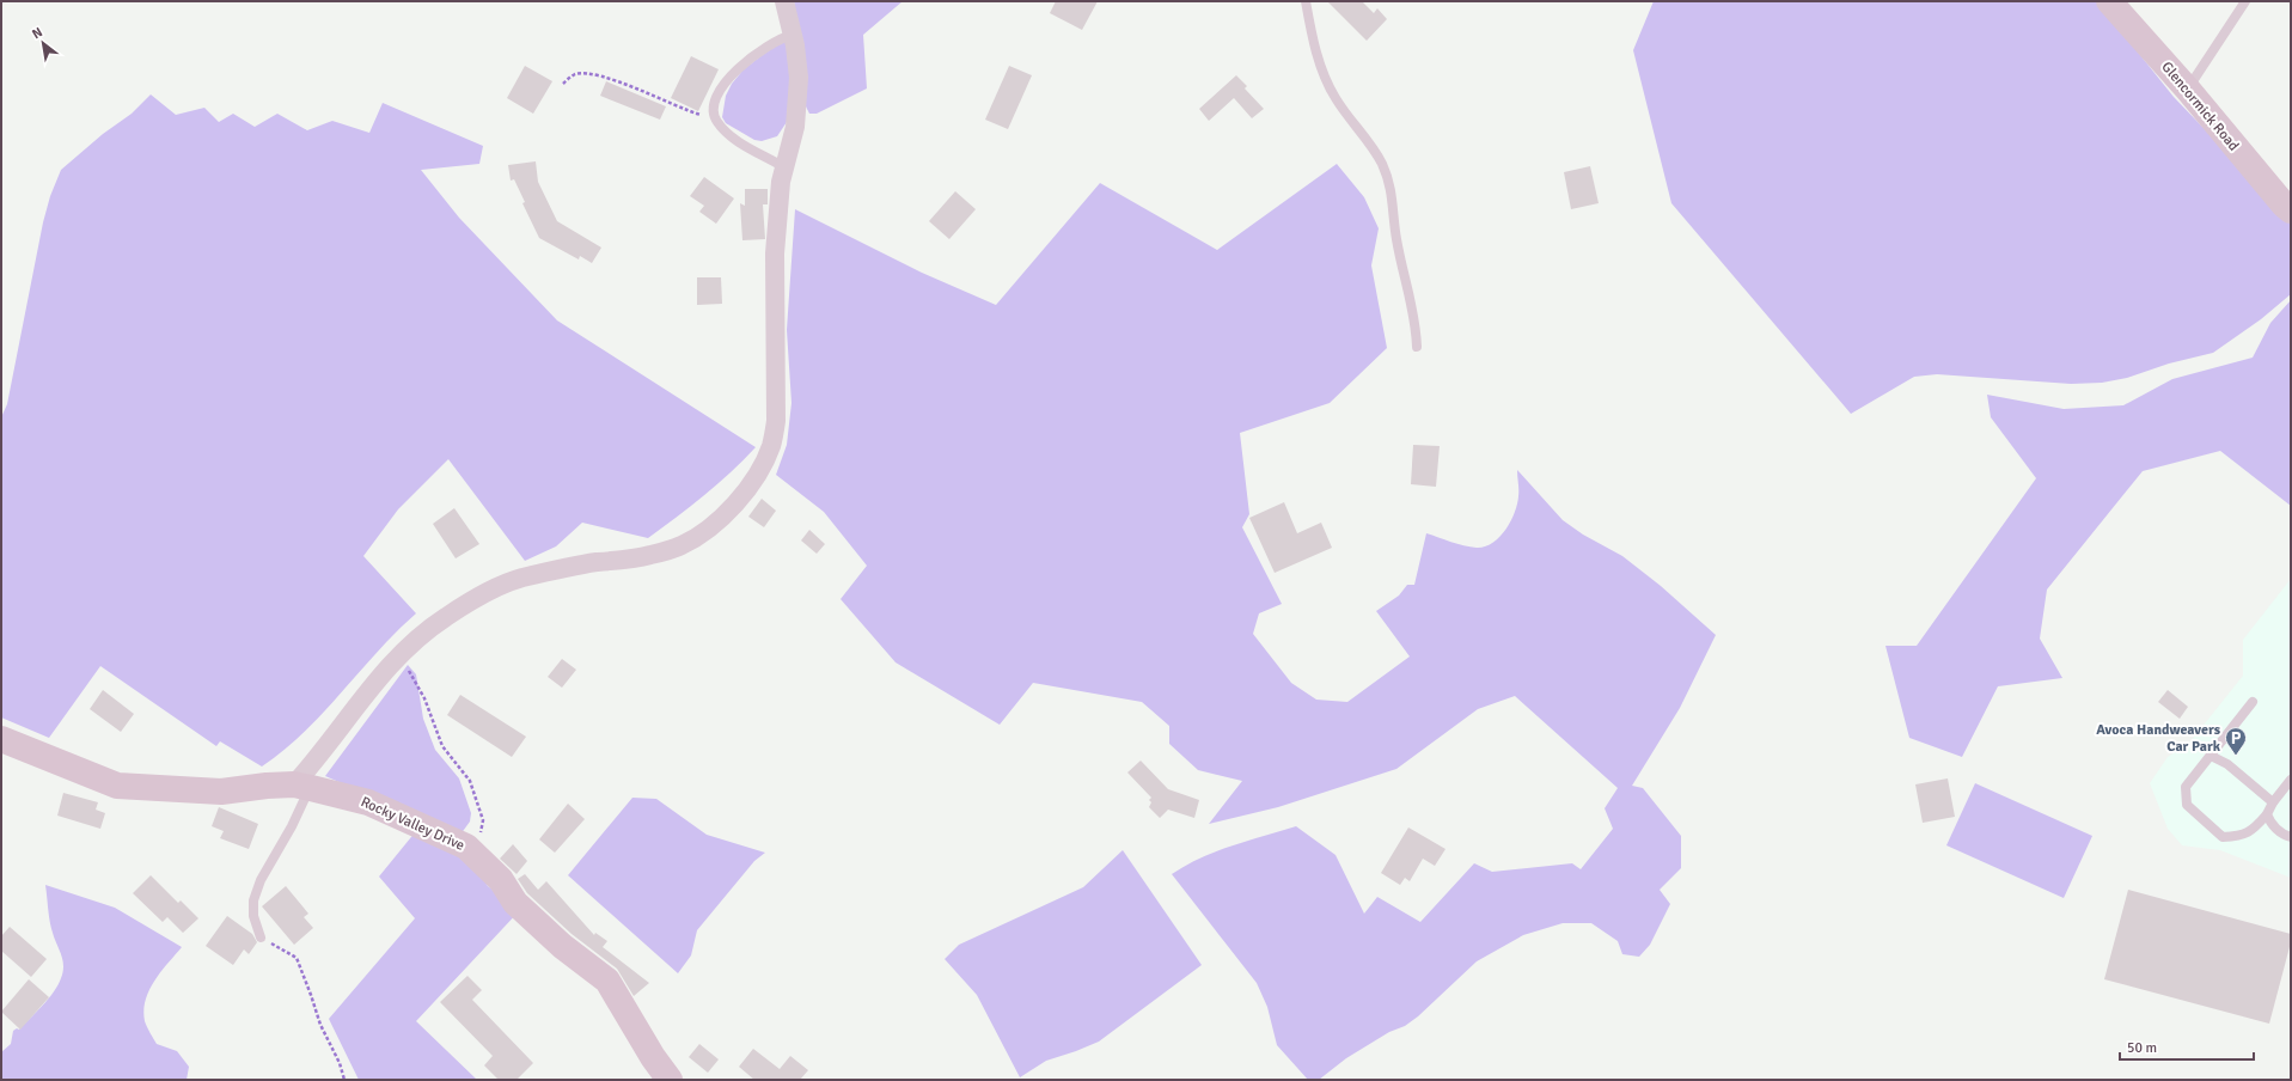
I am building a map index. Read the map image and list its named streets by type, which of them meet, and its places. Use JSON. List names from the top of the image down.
{
  "streets": {
    "street": ["Glencormick Road", "Rocky Valley Drive"]
  },
  "places": {
    "parking": ["Avoca Handweavers Car Park"]
  },
  "scale_bar": "50 m",
  "north": "top left"
}
